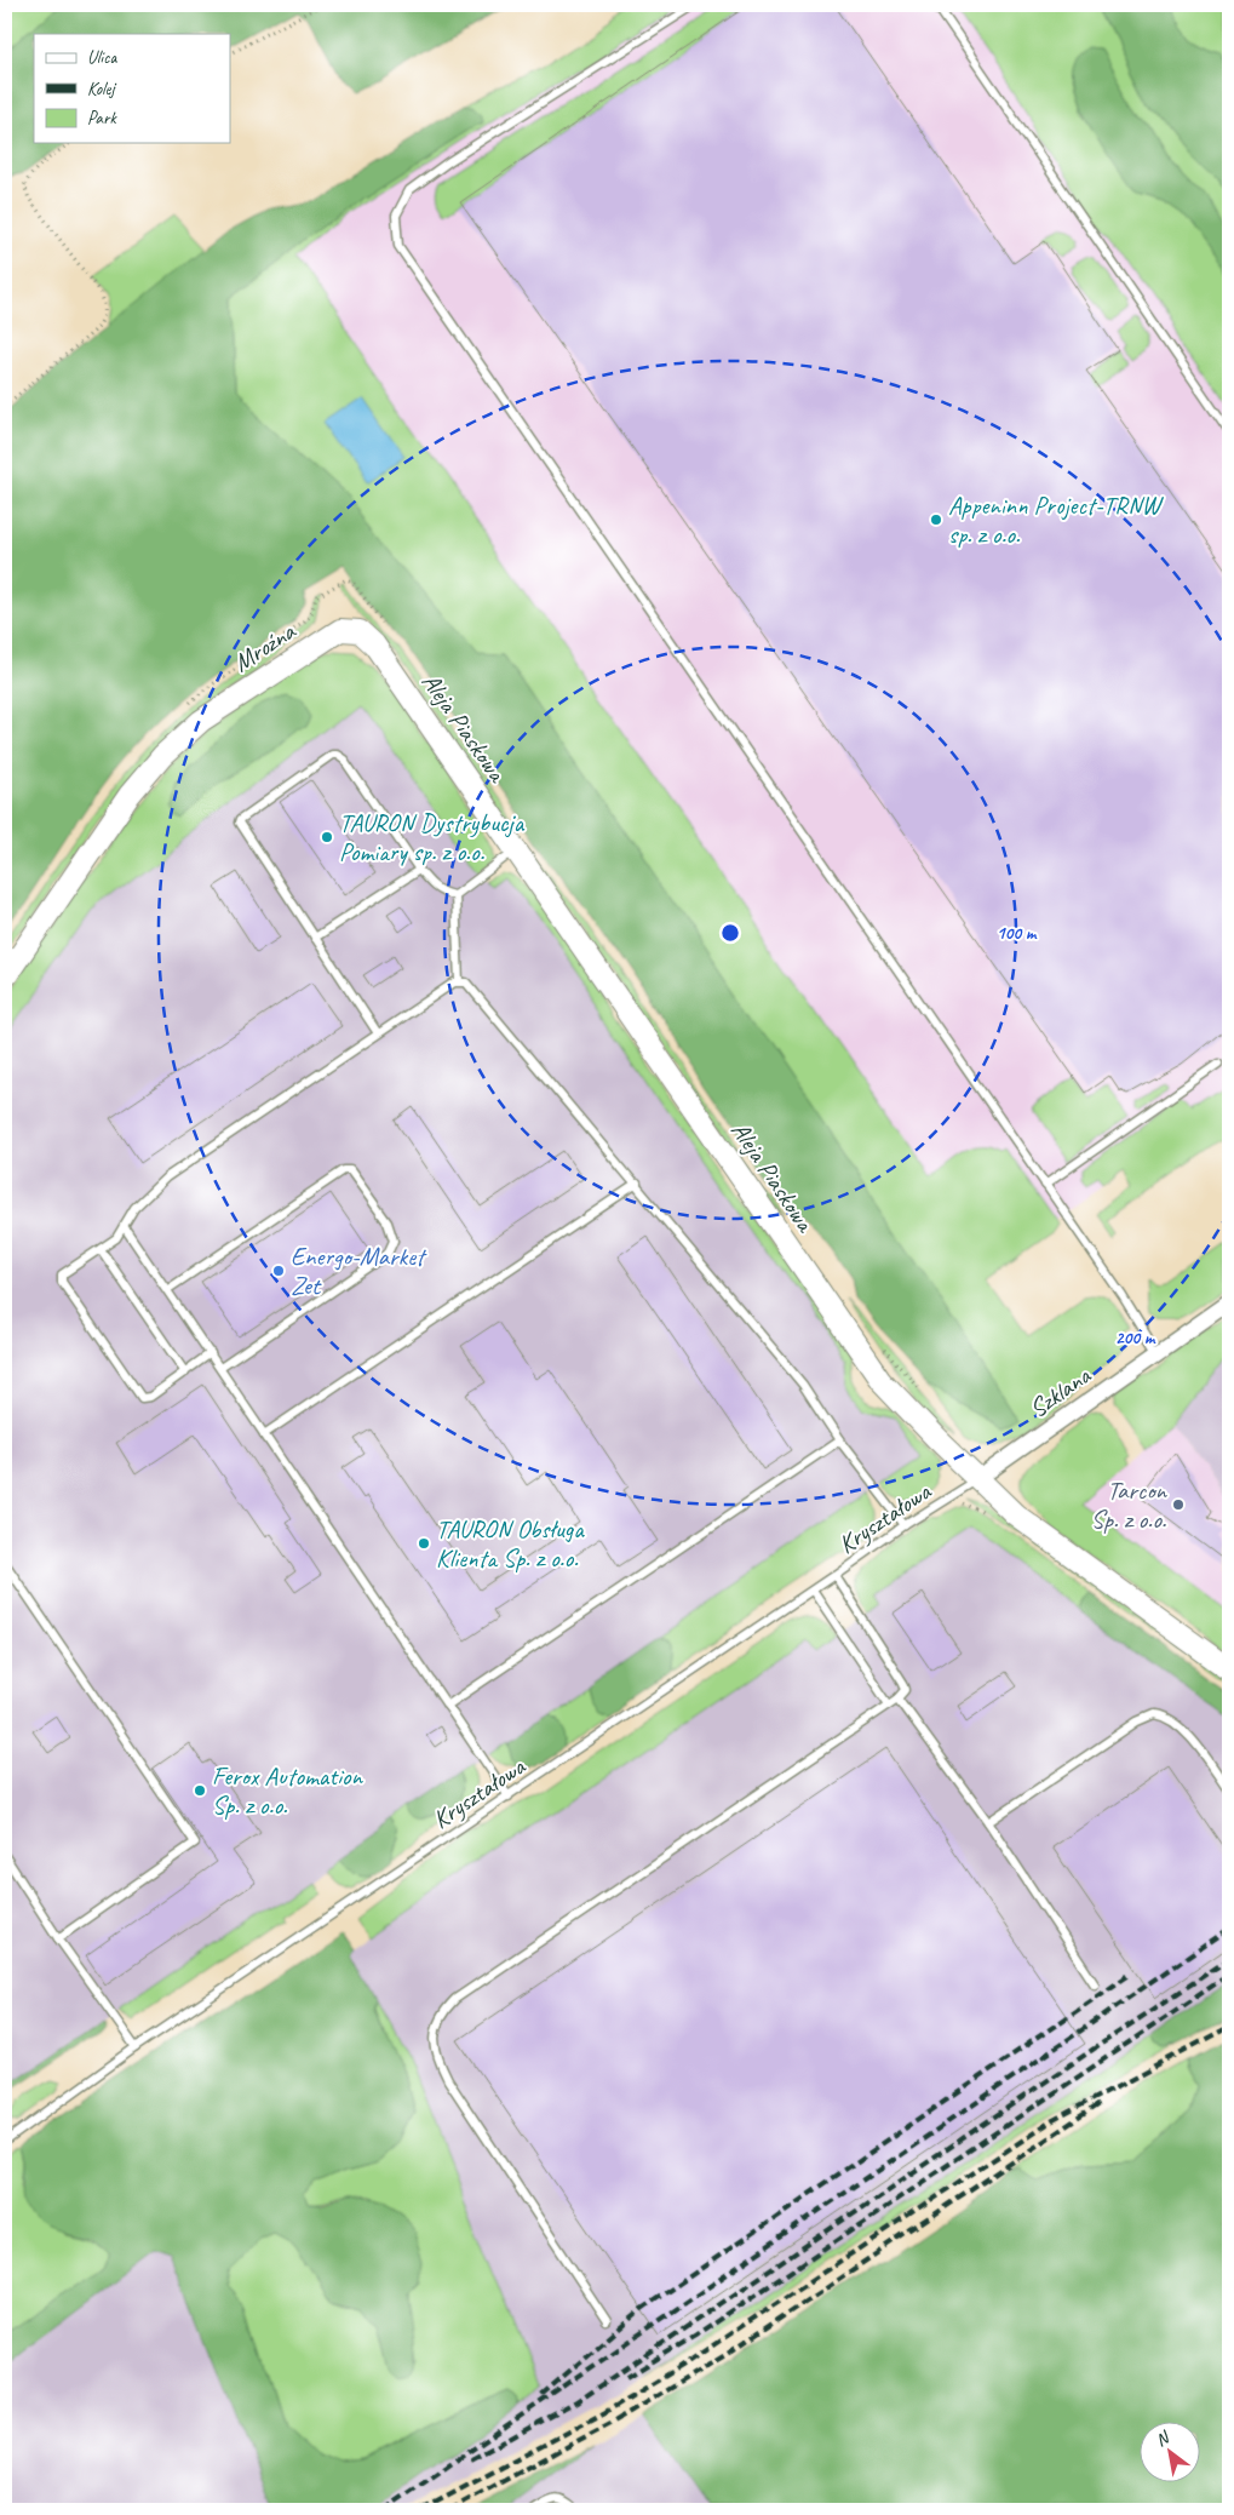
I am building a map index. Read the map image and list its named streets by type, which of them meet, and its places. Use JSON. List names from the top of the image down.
{
  "streets": {
    "main road": ["Mroźna", "Aleja Piaskowa"],
    "street": ["Szklana"],
    "lane": ["Kryształowa"]
  },
  "crossings": [
    ["Mroźna", "Aleja Piaskowa"],
    ["Aleja Piaskowa", "Szklana"],
    ["Aleja Piaskowa", "Kryształowa"],
    ["Szklana", "Kryształowa"]
  ],
  "places": [
    "Appeninn Project-TRNW sp. z o.o.",
    "TAURON Dystrybucja Pomiary sp. z o.o.",
    "Energo-Market Zet",
    "Tarcon Sp. z o.o.",
    "TAURON Obsługa Klienta Sp. z o.o.",
    "Ferox Automation Sp. z o.o."
  ],
  "legend": ["Ulica", "Kolej", "Park"],
  "north": "top left",
  "rings": ["100 m", "200 m"]
}
